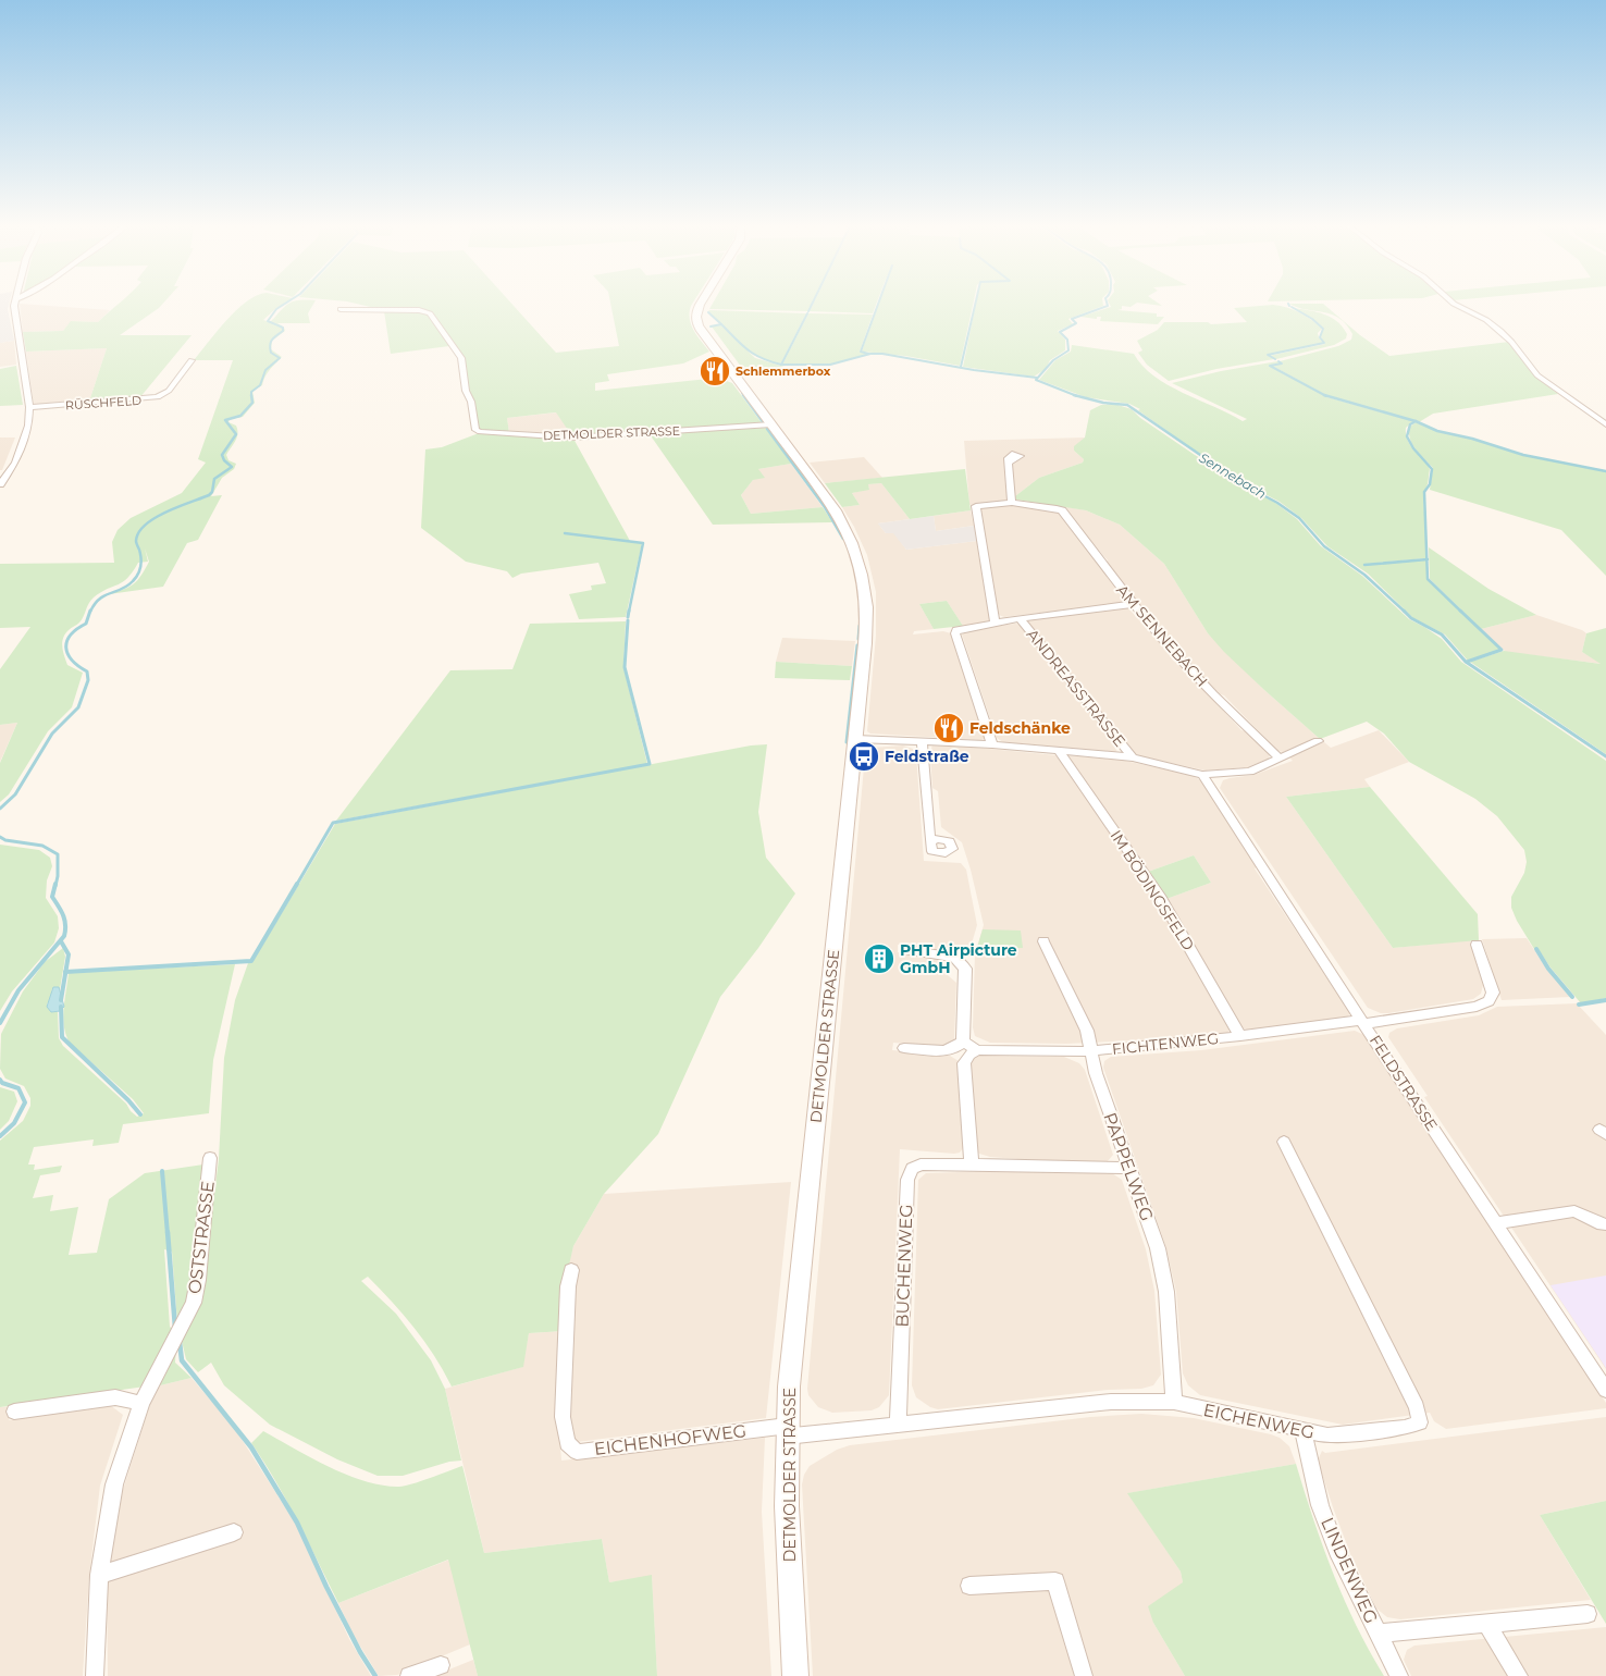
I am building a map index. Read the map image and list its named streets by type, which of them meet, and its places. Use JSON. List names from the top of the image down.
{
  "streets": {
    "main road": ["DETMOLDER STRASSE"],
    "street": [
      "RÜSCHFELD",
      "AM SENNEBACH",
      "ANDREASSTRASSE",
      "IM BÖDINGSFELD",
      "FICHTENWEG",
      "FELDSTRASSE",
      "PAPPELWEG",
      "OSTSTRASSE",
      "BUCHENWEG",
      "EICHENWEG",
      "EICHENHOFWEG",
      "LINDENWEG"
    ]
  },
  "crossings": [
    ["DETMOLDER STRASSE", "EICHENWEG"],
    ["DETMOLDER STRASSE", "EICHENHOFWEG"],
    ["AM SENNEBACH", "ANDREASSTRASSE"],
    ["IM BÖDINGSFELD", "FICHTENWEG"],
    ["FICHTENWEG", "FELDSTRASSE"],
    ["FICHTENWEG", "PAPPELWEG"],
    ["PAPPELWEG", "BUCHENWEG"],
    ["PAPPELWEG", "EICHENWEG"],
    ["BUCHENWEG", "EICHENWEG"],
    ["EICHENWEG", "EICHENHOFWEG"],
    ["EICHENWEG", "LINDENWEG"]
  ],
  "water": ["Sennebach"],
  "places": {
    "restaurant": ["Schlemmerbox", "Feldschänke"],
    "bus stop": ["Feldstraße"],
    "building": ["PHT Airpicture GmbH"]
  }
}
